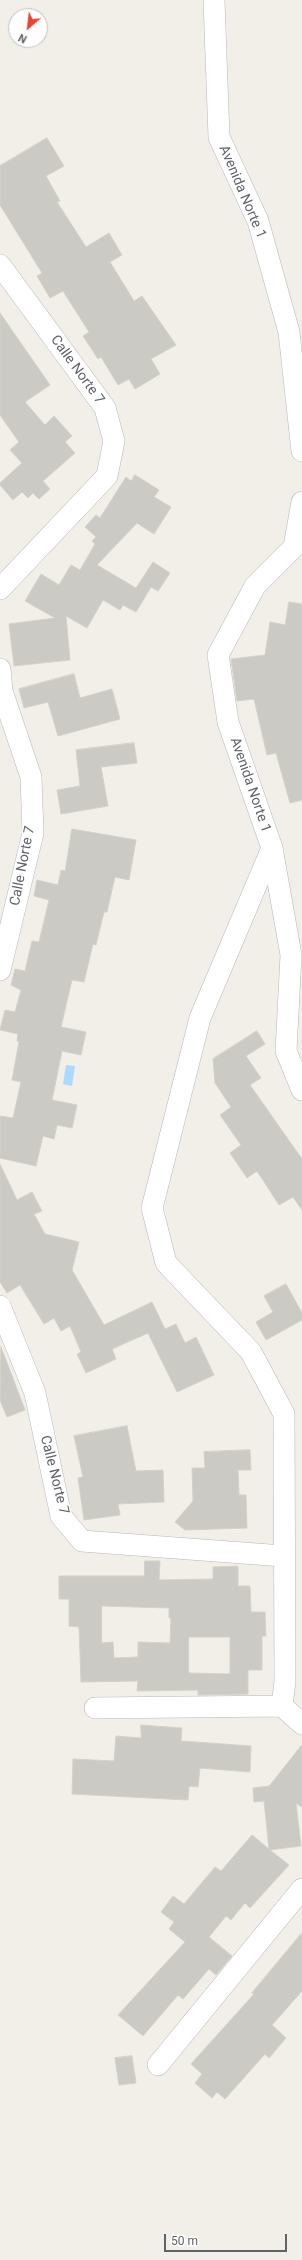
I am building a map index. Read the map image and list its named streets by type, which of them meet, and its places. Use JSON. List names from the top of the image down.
{
  "streets": {
    "street": ["Avenida Norte 1", "Calle Norte 7"]
  },
  "scale_bar": "50 m",
  "north": "bottom left"
}
